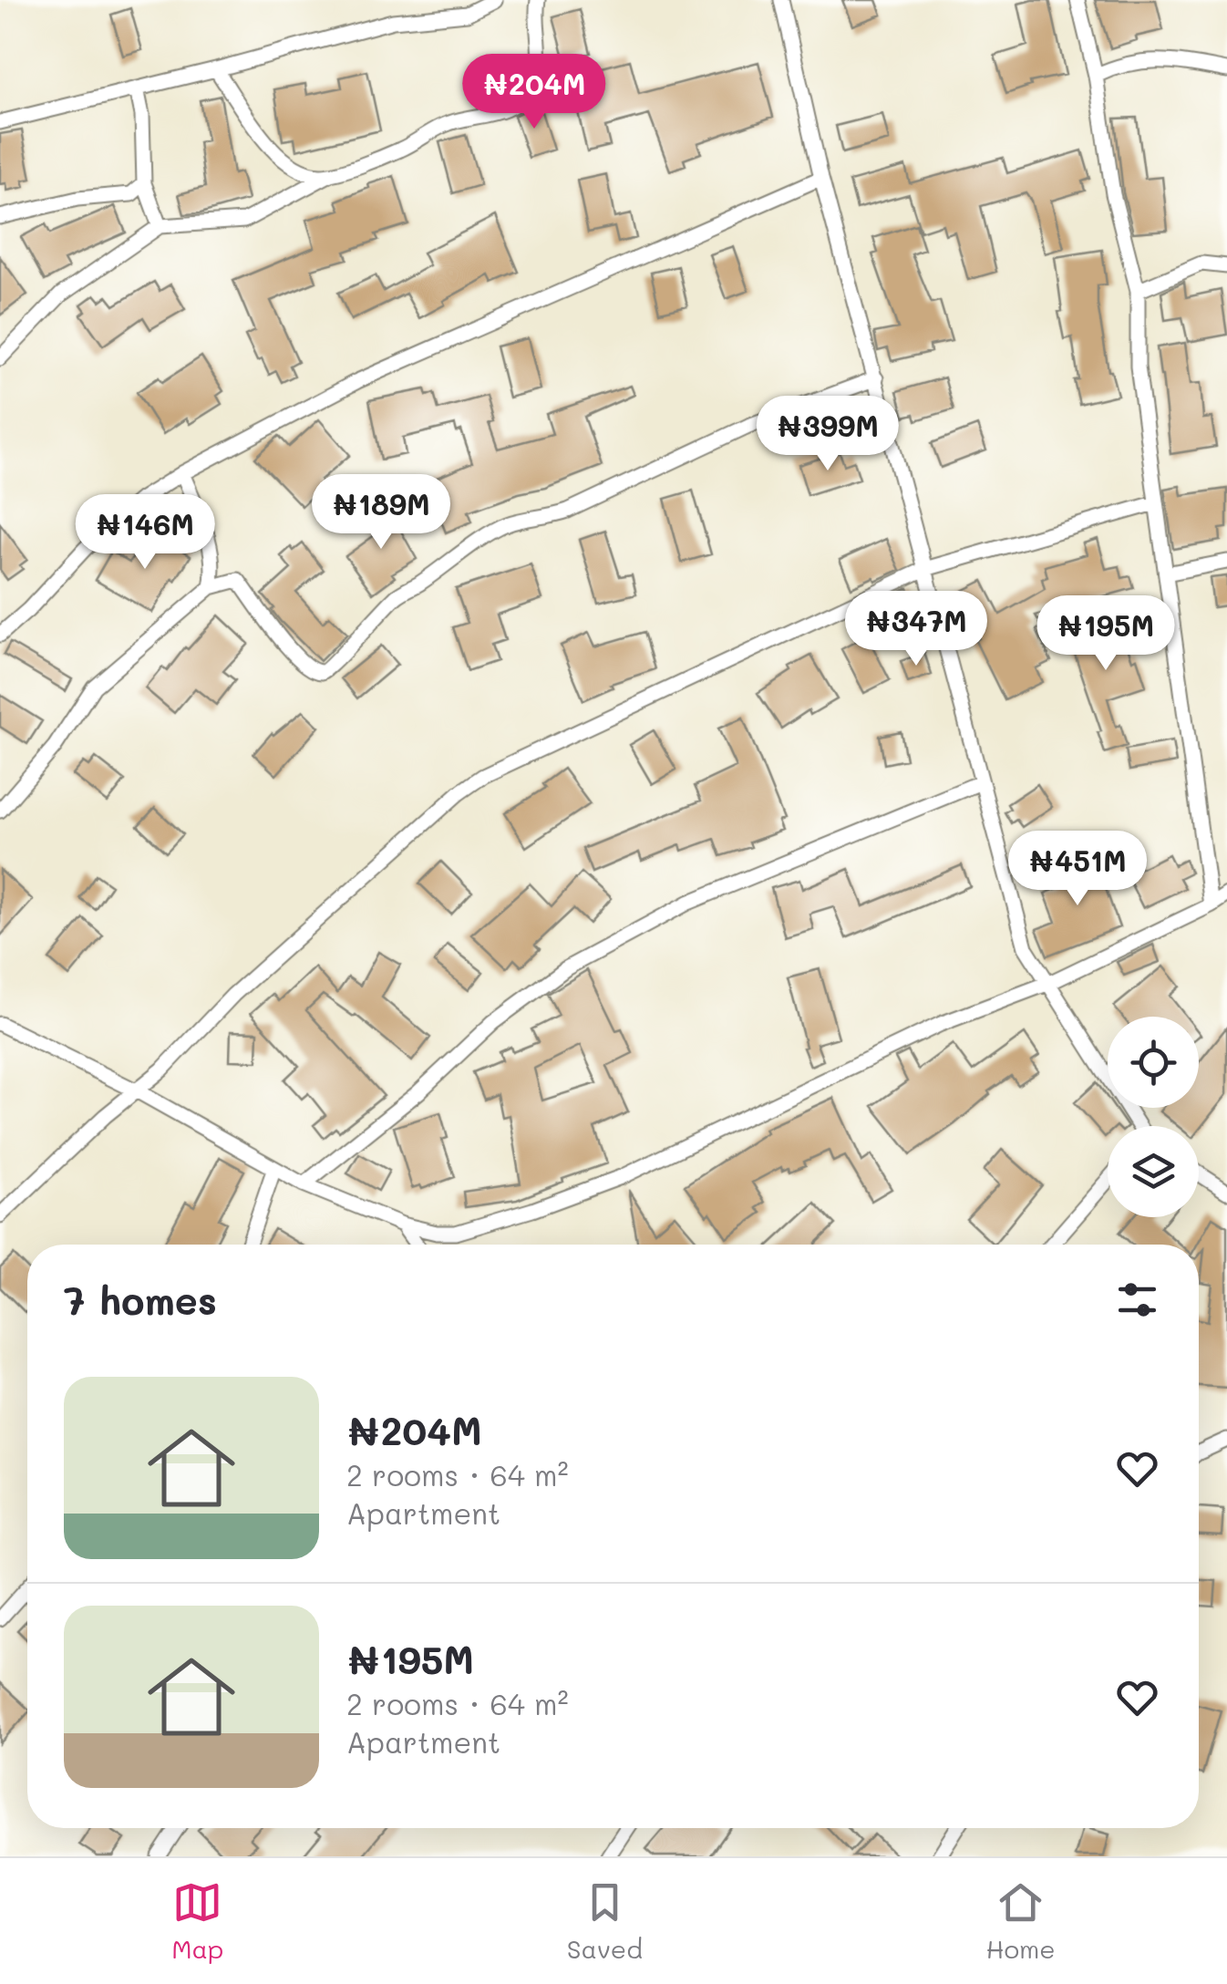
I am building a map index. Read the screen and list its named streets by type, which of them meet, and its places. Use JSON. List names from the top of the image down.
{
  "page": {
    "price": [
      "₦204M",
      "₦399M",
      "₦189M",
      "₦146M",
      "₦347M",
      "₦195M",
      "₦451M"
    ],
    "heading": "7 homes",
    "list": [
      {
        "name": "₦204M",
        "note": "2 rooms · 64 m² · Apartment"
      },
      {
        "name": "₦195M",
        "note": "2 rooms · 64 m² · Apartment"
      }
    ],
    "tabs": ["Map", "Saved", "Home"]
  }
}
